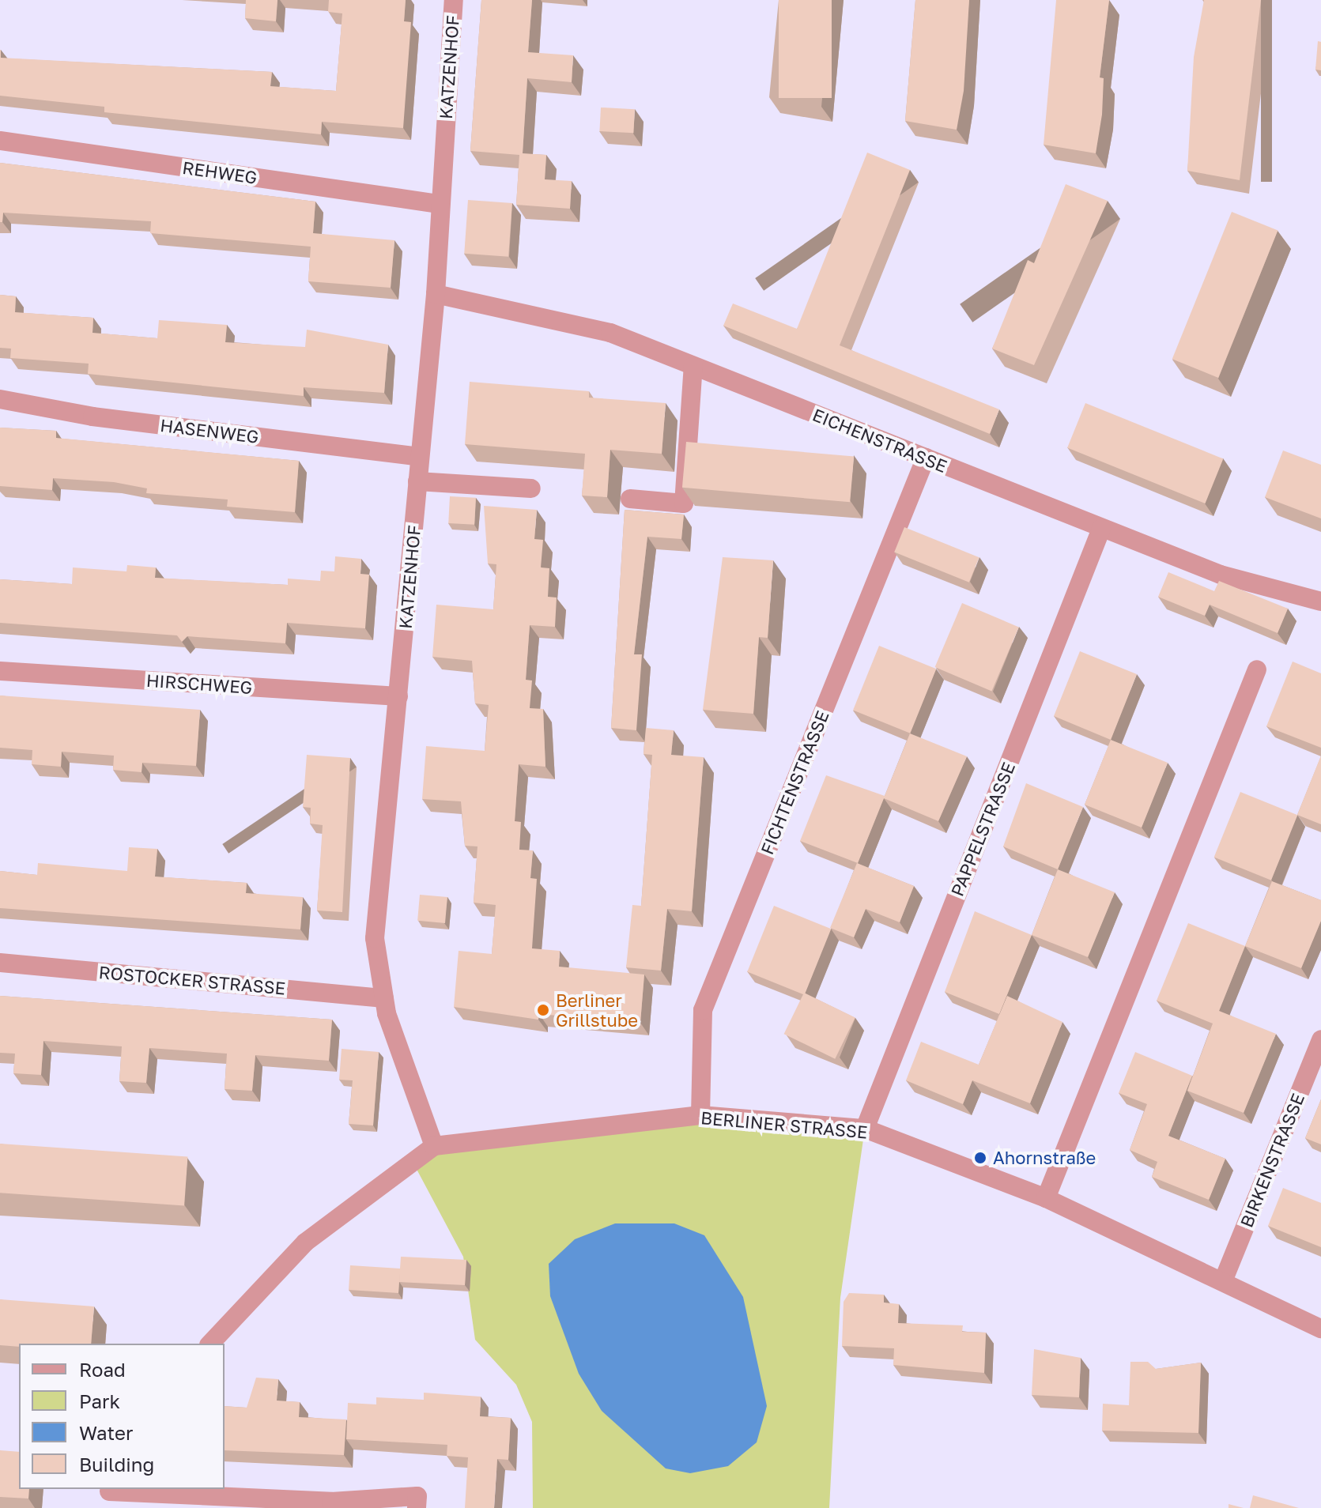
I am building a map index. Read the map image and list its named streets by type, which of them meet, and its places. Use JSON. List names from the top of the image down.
{
  "streets": {
    "street": [
      "KATZENHOF",
      "REHWEG",
      "HASENWEG",
      "EICHENSTRASSE",
      "HIRSCHWEG",
      "FICHTENSTRASSE",
      "PAPPELSTRASSE",
      "ROSTOCKER STRASSE",
      "BERLINER STRASSE",
      "BIRKENSTRASSE"
    ]
  },
  "crossings": [
    ["KATZENHOF", "REHWEG"],
    ["KATZENHOF", "HASENWEG"],
    ["KATZENHOF", "EICHENSTRASSE"],
    ["KATZENHOF", "HIRSCHWEG"],
    ["KATZENHOF", "ROSTOCKER STRASSE"],
    ["KATZENHOF", "BERLINER STRASSE"],
    ["EICHENSTRASSE", "FICHTENSTRASSE"],
    ["EICHENSTRASSE", "PAPPELSTRASSE"],
    ["FICHTENSTRASSE", "BERLINER STRASSE"],
    ["PAPPELSTRASSE", "BERLINER STRASSE"],
    ["BERLINER STRASSE", "BIRKENSTRASSE"]
  ],
  "places": ["Berliner Grillstube", "Ahornstraße"],
  "legend": [
    "Road",
    "Park",
    "Water",
    "Building"
  ]
}
